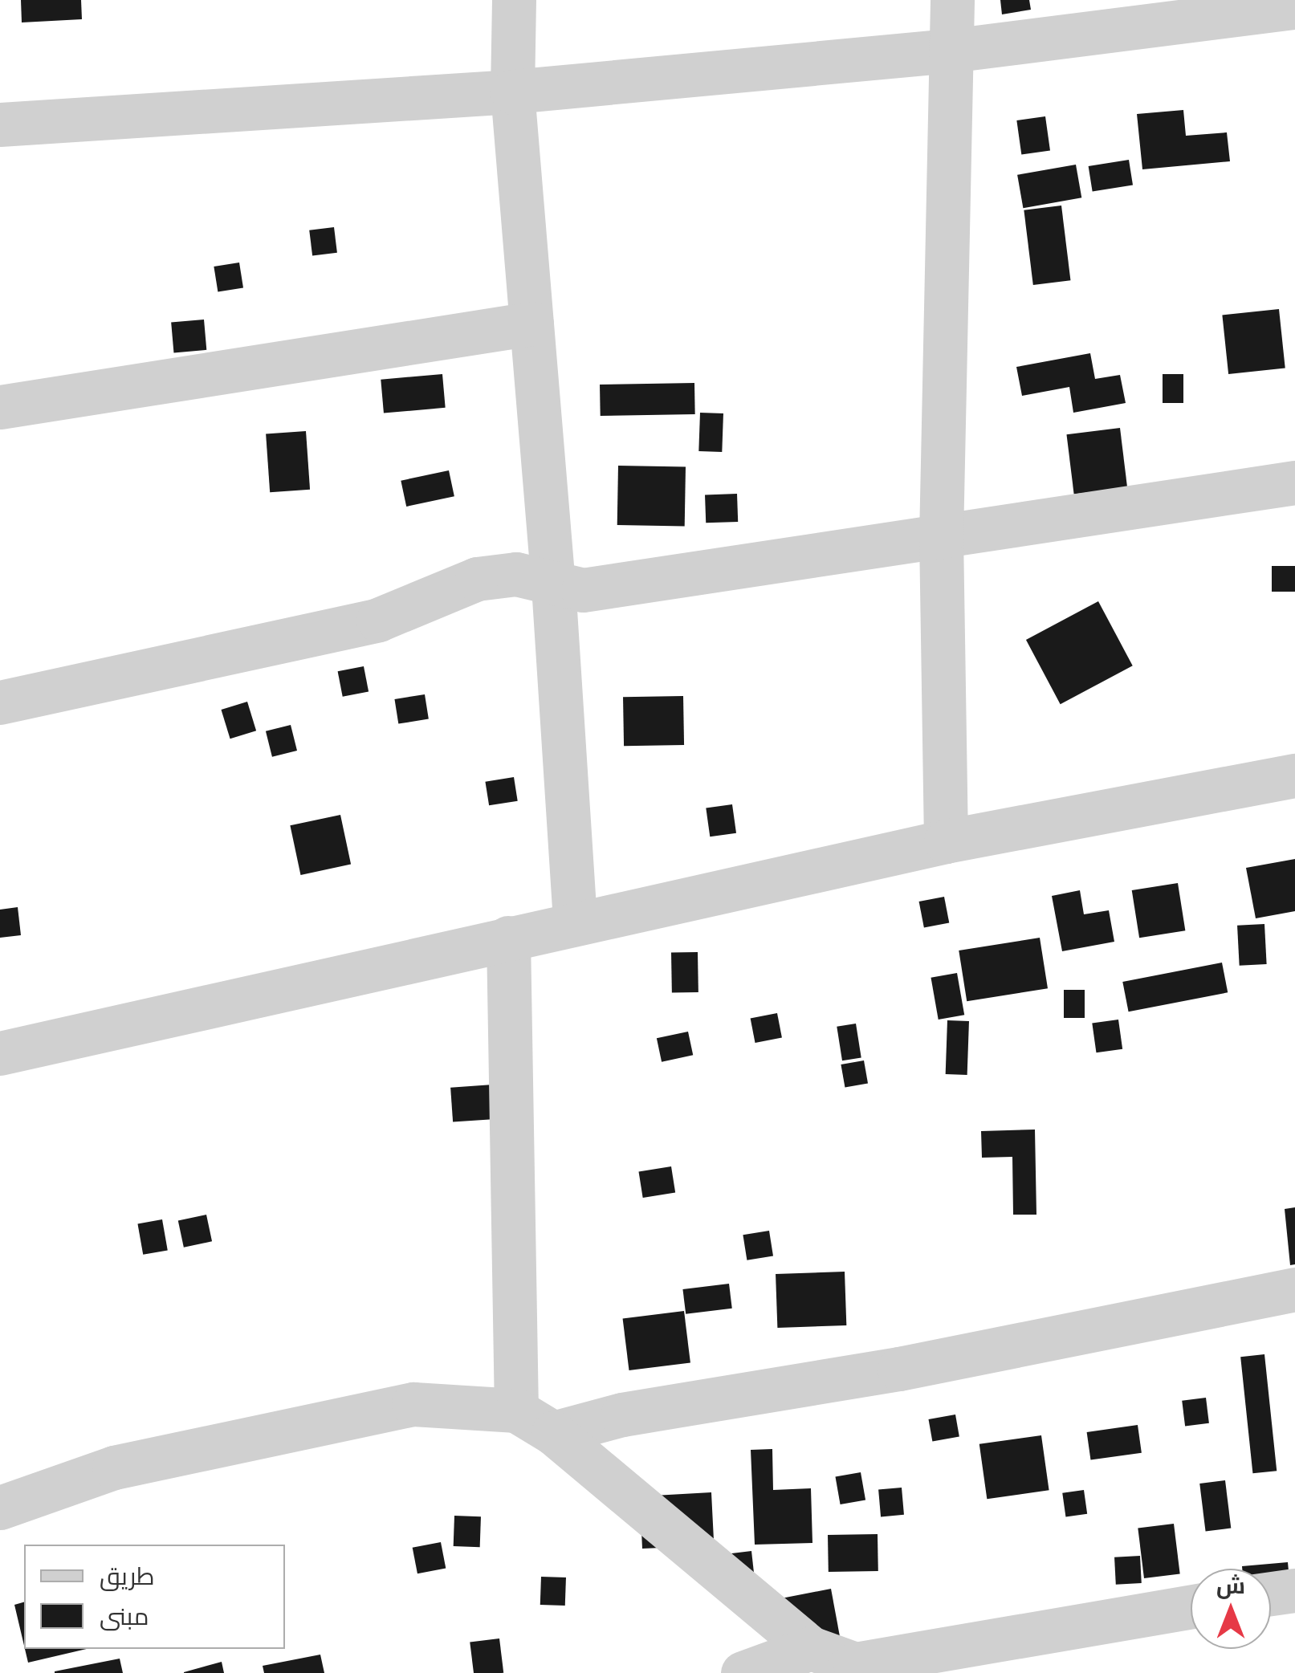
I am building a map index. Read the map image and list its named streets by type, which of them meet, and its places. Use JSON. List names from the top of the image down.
{
  "legend": ["طريق", "مبنى"],
  "north": "top"
}
